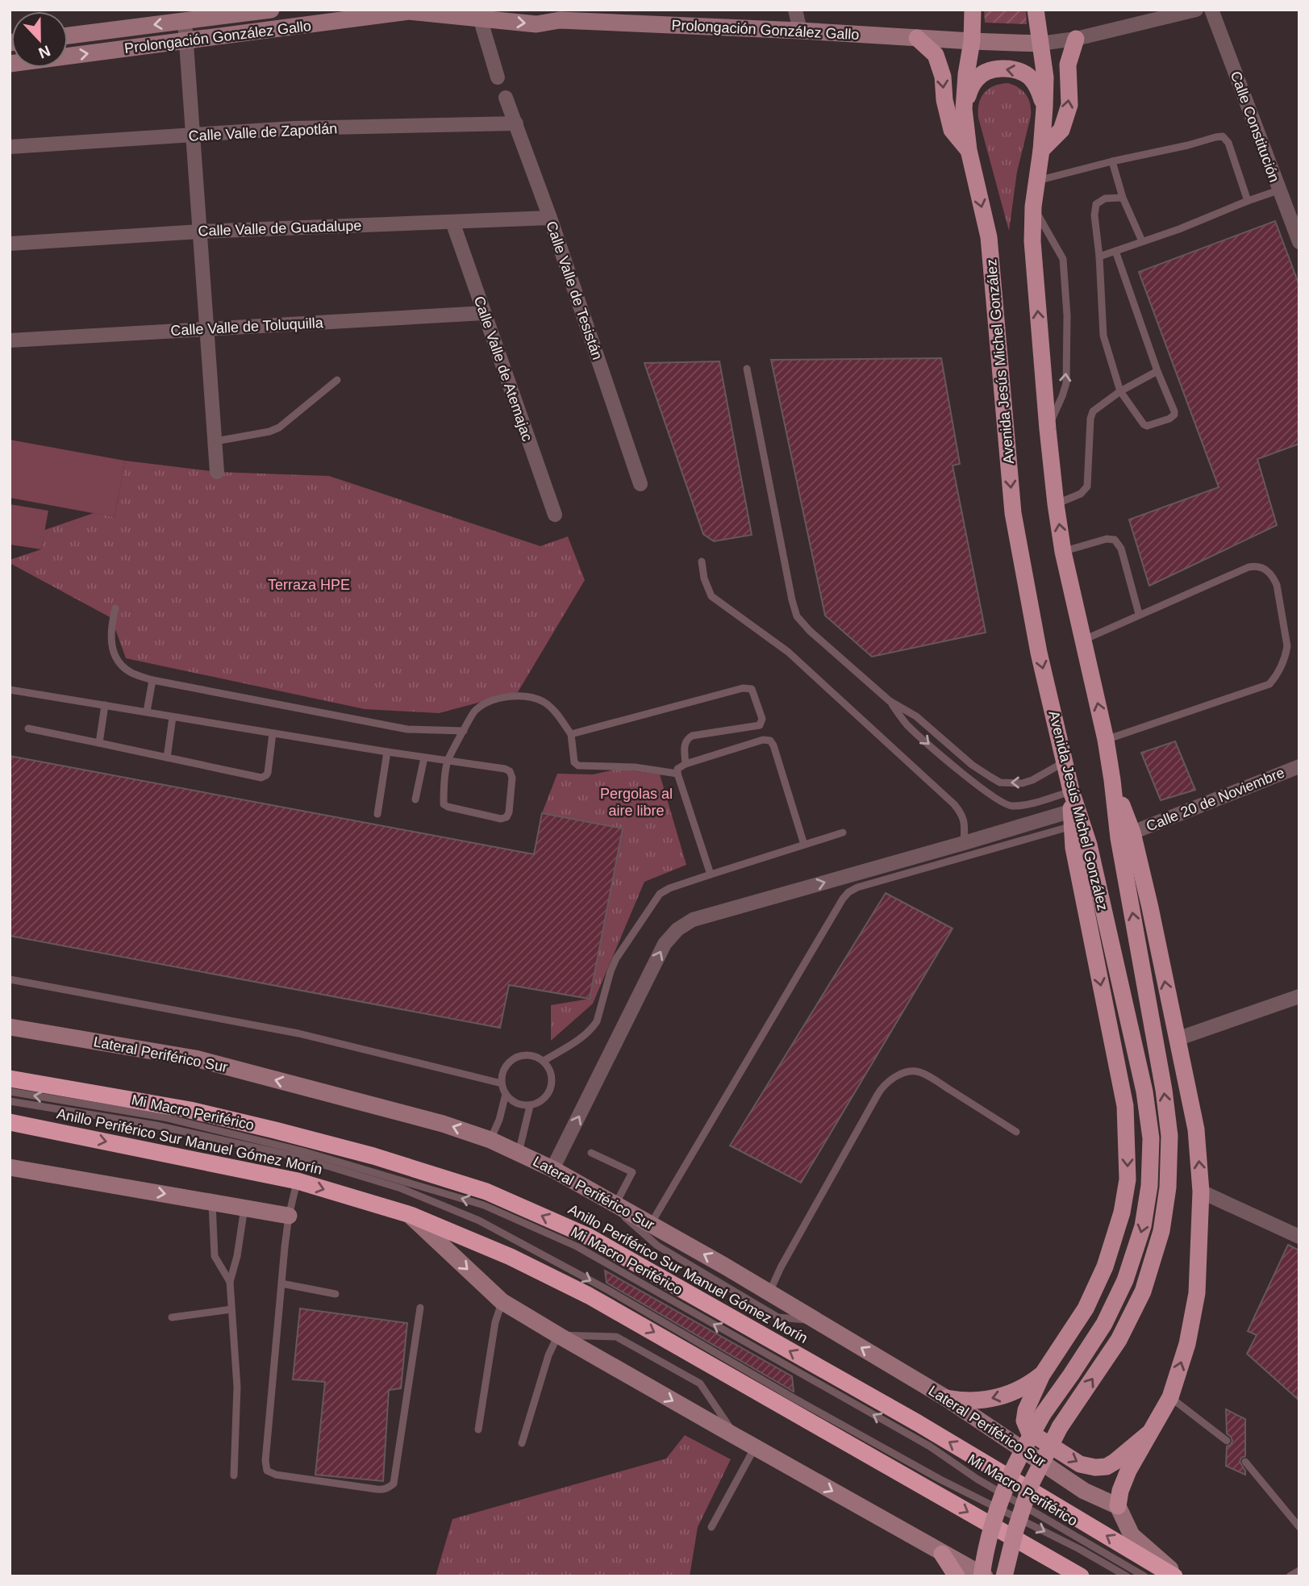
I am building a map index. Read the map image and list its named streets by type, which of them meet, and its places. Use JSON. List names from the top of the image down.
{
  "streets": {
    "highway": ["Anillo Periférico Sur Manuel Gómez Morín"],
    "main road": ["Avenida Jesús Michel González"],
    "street": [
      "Prolongación González Gallo",
      "Calle Constitución",
      "Calle Valle de Zapotlán",
      "Calle Valle de Guadalupe",
      "Calle Valle de Tesistán",
      "Calle Valle de Toluquilla",
      "Calle Valle de Atemajac",
      "Calle 20 de Noviembre",
      "Lateral Periférico Sur"
    ],
    "lane": ["Mi Macro Periférico"]
  },
  "crossings": [
    ["Prolongación González Gallo", "Avenida Jesús Michel González"],
    ["Calle Valle de Zapotlán", "Calle Valle de Tesistán"],
    ["Calle Valle de Guadalupe", "Calle Valle de Tesistán"],
    ["Calle Valle de Guadalupe", "Calle Valle de Atemajac"],
    ["Calle Valle de Toluquilla", "Calle Valle de Atemajac"],
    ["Mi Macro Periférico", "Anillo Periférico Sur Manuel Gómez Morín"]
  ],
  "parks": ["Terraza HPE", "Pergolas al aire libre"],
  "north": "bottom"
}
